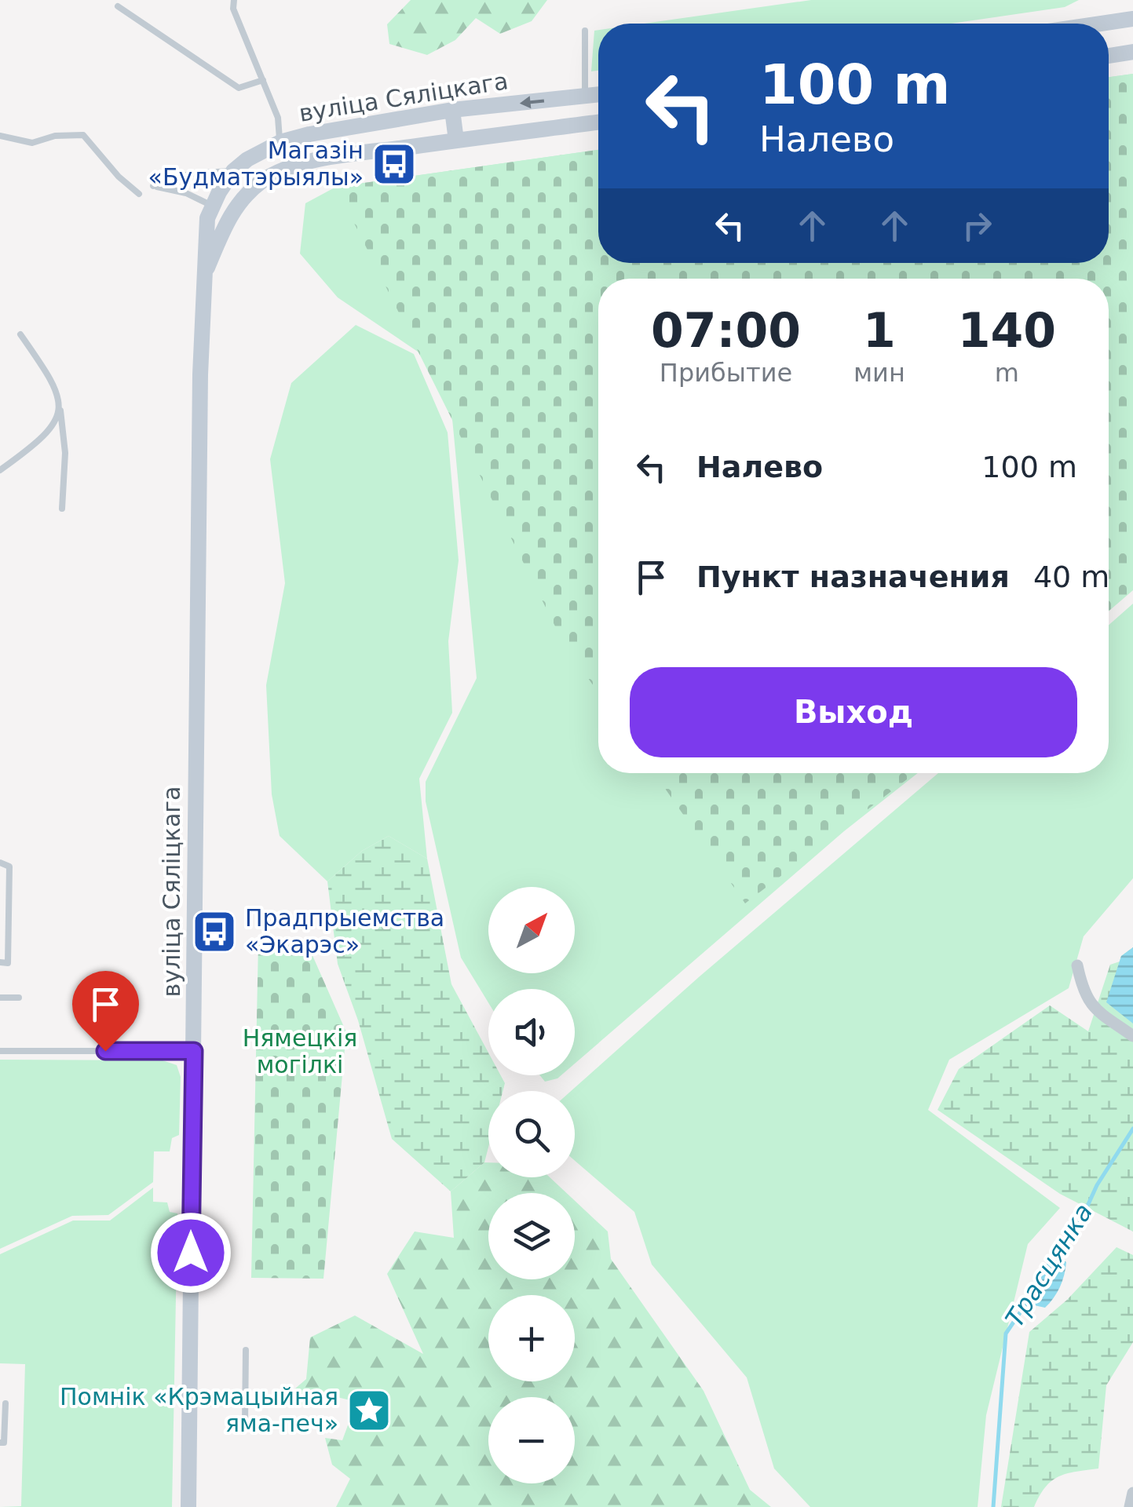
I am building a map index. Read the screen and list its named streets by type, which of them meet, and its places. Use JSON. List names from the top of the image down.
{
  "streets": {
    "main road": ["вуліца Сяліцкага"]
  },
  "water": ["Трасцянка"],
  "parks": ["Нямецкія могілкі"],
  "places": {
    "bus stop": ["Магазін «Будматэрыялы»", "Прадпрыемства «Экарэс»"],
    "place": ["Помнік «Крэмацыйная яма-печ»"]
  },
  "north": "top right",
  "page": {
    "turn": ["100 m", "Налево"],
    "eta": [
      "07:00",
      "Прибытие",
      "1",
      "мин",
      "140",
      "m"
    ],
    "list": [
      {
        "name": "Налево",
        "value": "100 m"
      },
      {
        "name": "Пункт назначения",
        "value": "40 m"
      }
    ],
    "buttons": "Выход",
    "map_buttons": ["+", "−"]
  }
}
